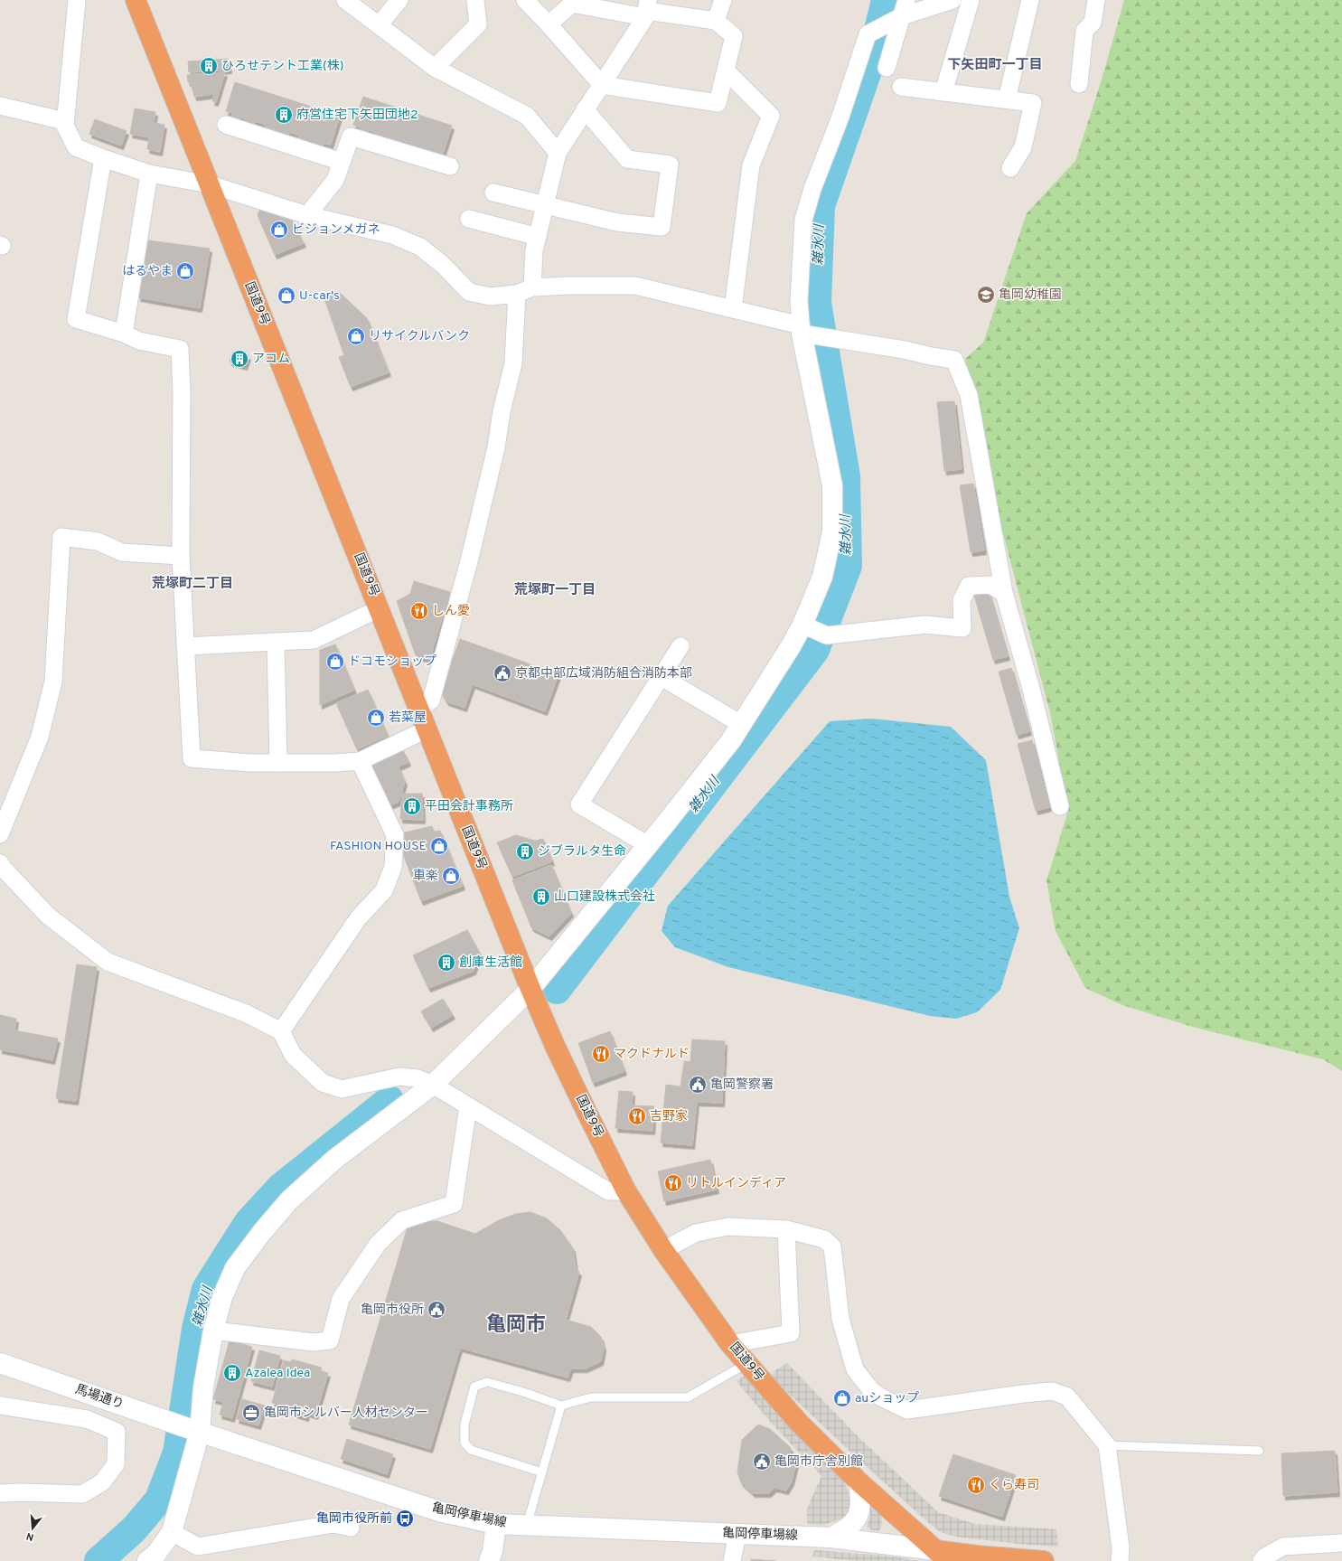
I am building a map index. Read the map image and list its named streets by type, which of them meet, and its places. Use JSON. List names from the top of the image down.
{
  "streets": {
    "highway": ["国道9号"],
    "street": ["馬場通り", "亀岡停車場線"]
  },
  "crossings": [
    ["国道9号", "亀岡停車場線"],
    ["馬場通り", "亀岡停車場線"]
  ],
  "districts": [
    "下矢田町一丁目",
    "荒塚町二丁目",
    "荒塚町一丁目",
    "亀岡市"
  ],
  "water": ["雑水川"],
  "places": {
    "building": [
      "ひろせテント工業(株)",
      "府営住宅下矢田団地2",
      "アコム",
      "平田会計事務所",
      "ジブラルタ生命",
      "山口建設株式会社",
      "創庫生活館",
      "Azalea Idea"
    ],
    "shop": [
      "ビジョンメガネ",
      "はるやま",
      "U-car's",
      "リサイクルバンク",
      "ドコモショップ",
      "若菜屋",
      "FASHION HOUSE",
      "車楽",
      "auショップ"
    ],
    "school or university": ["亀岡幼稚園"],
    "restaurant": [
      "しん愛",
      "マクドナルド",
      "吉野家",
      "リトルインディア",
      "くら寿司"
    ],
    "public building": [
      "京都中部広域消防組合消防本部",
      "亀岡警察署",
      "亀岡市役所",
      "亀岡市庁舎別館"
    ],
    "office": ["亀岡市シルバー人材センター"],
    "bus stop": ["亀岡市役所前"]
  },
  "north": "bottom"
}
